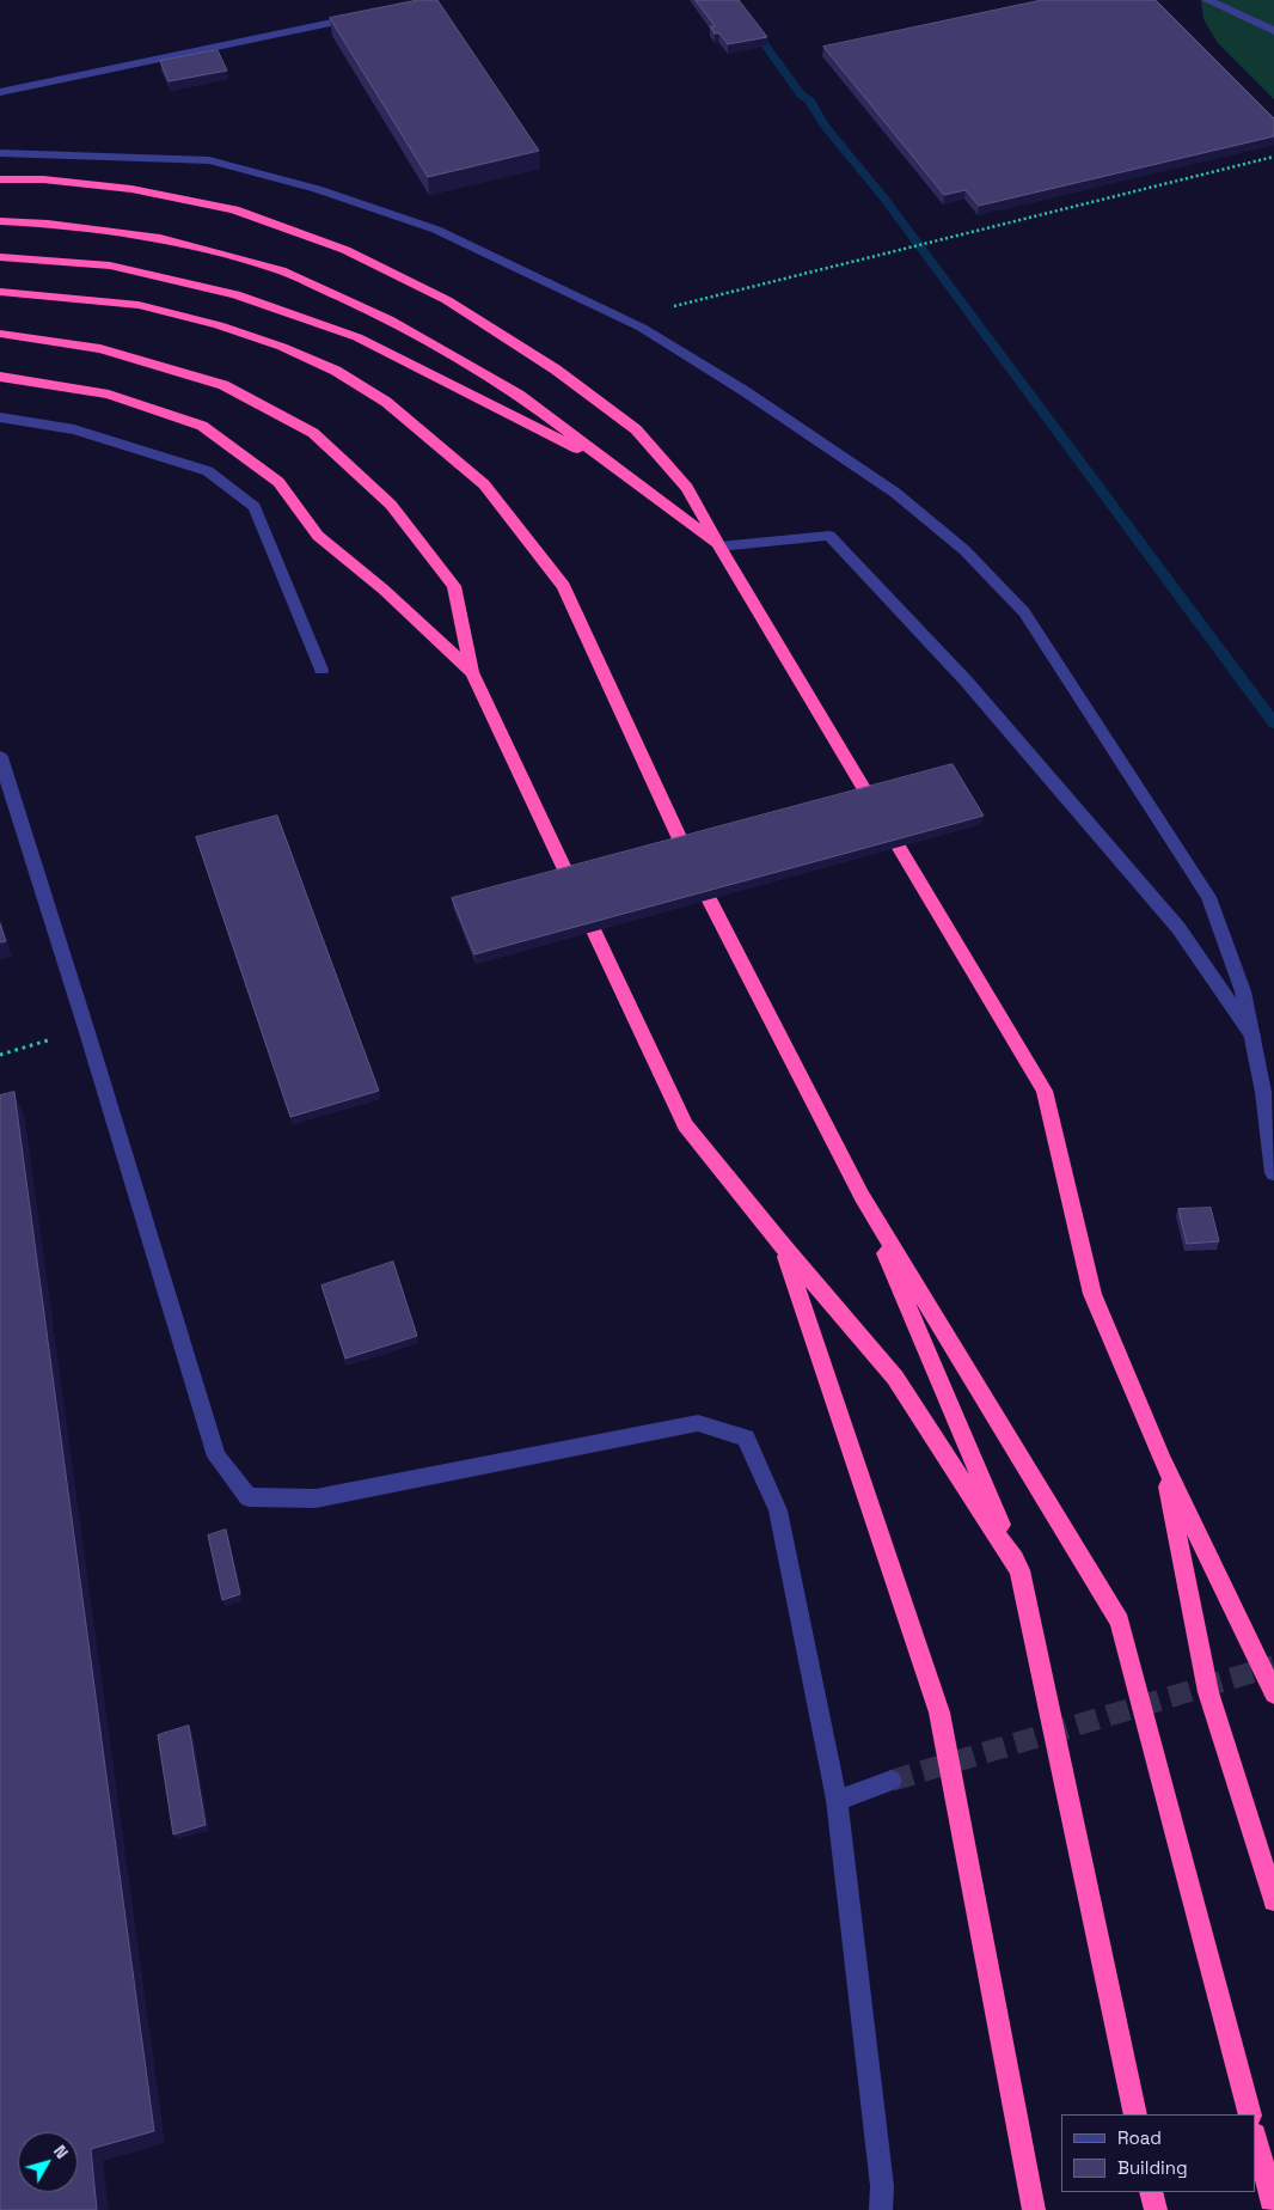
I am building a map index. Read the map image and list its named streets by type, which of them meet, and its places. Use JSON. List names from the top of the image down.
{
  "legend": ["Road", "Building"],
  "north": "top right"
}
